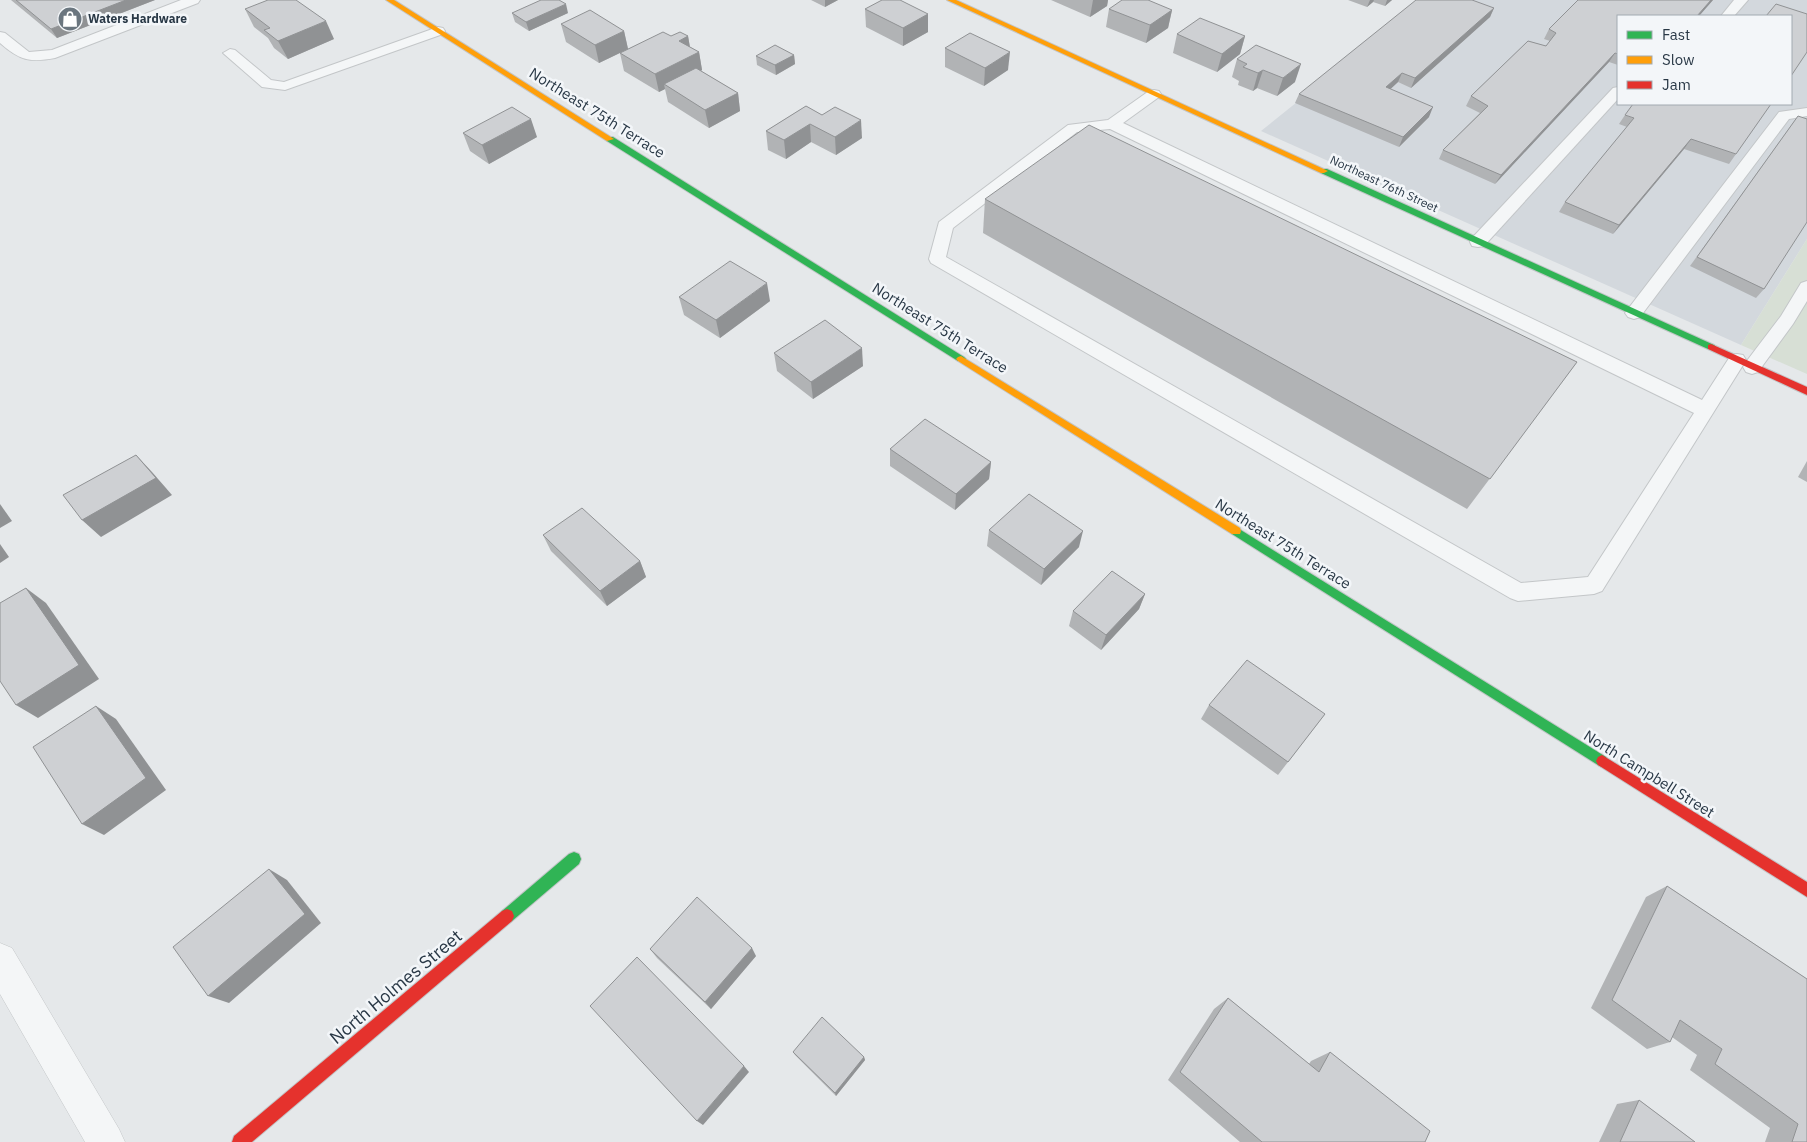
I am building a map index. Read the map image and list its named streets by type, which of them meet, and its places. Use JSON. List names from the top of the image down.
{
  "streets": {
    "street": [
      "Northeast 75th Terrace",
      "Northeast 76th Street",
      "North Campbell Street",
      "North Holmes Street"
    ]
  },
  "crossings": [
    ["Northeast 75th Terrace", "North Campbell Street"]
  ],
  "places": {
    "shop": ["Waters Hardware"]
  },
  "legend": ["Fast", "Slow", "Jam"]
}
